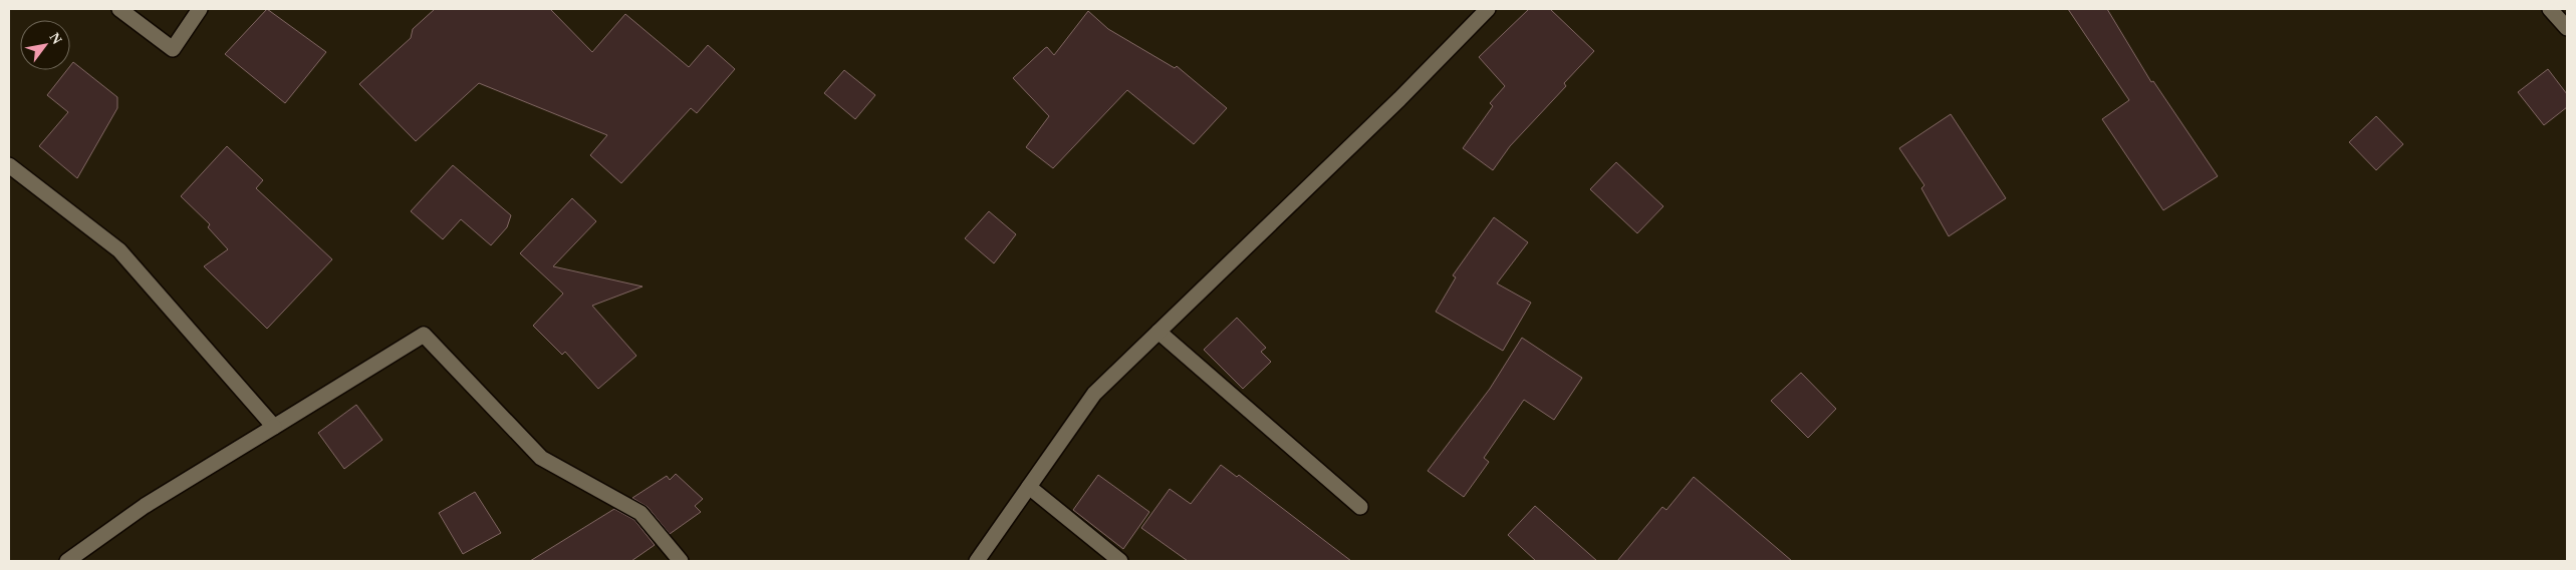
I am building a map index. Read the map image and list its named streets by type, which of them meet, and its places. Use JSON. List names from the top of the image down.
{
  "north": "top right"
}
